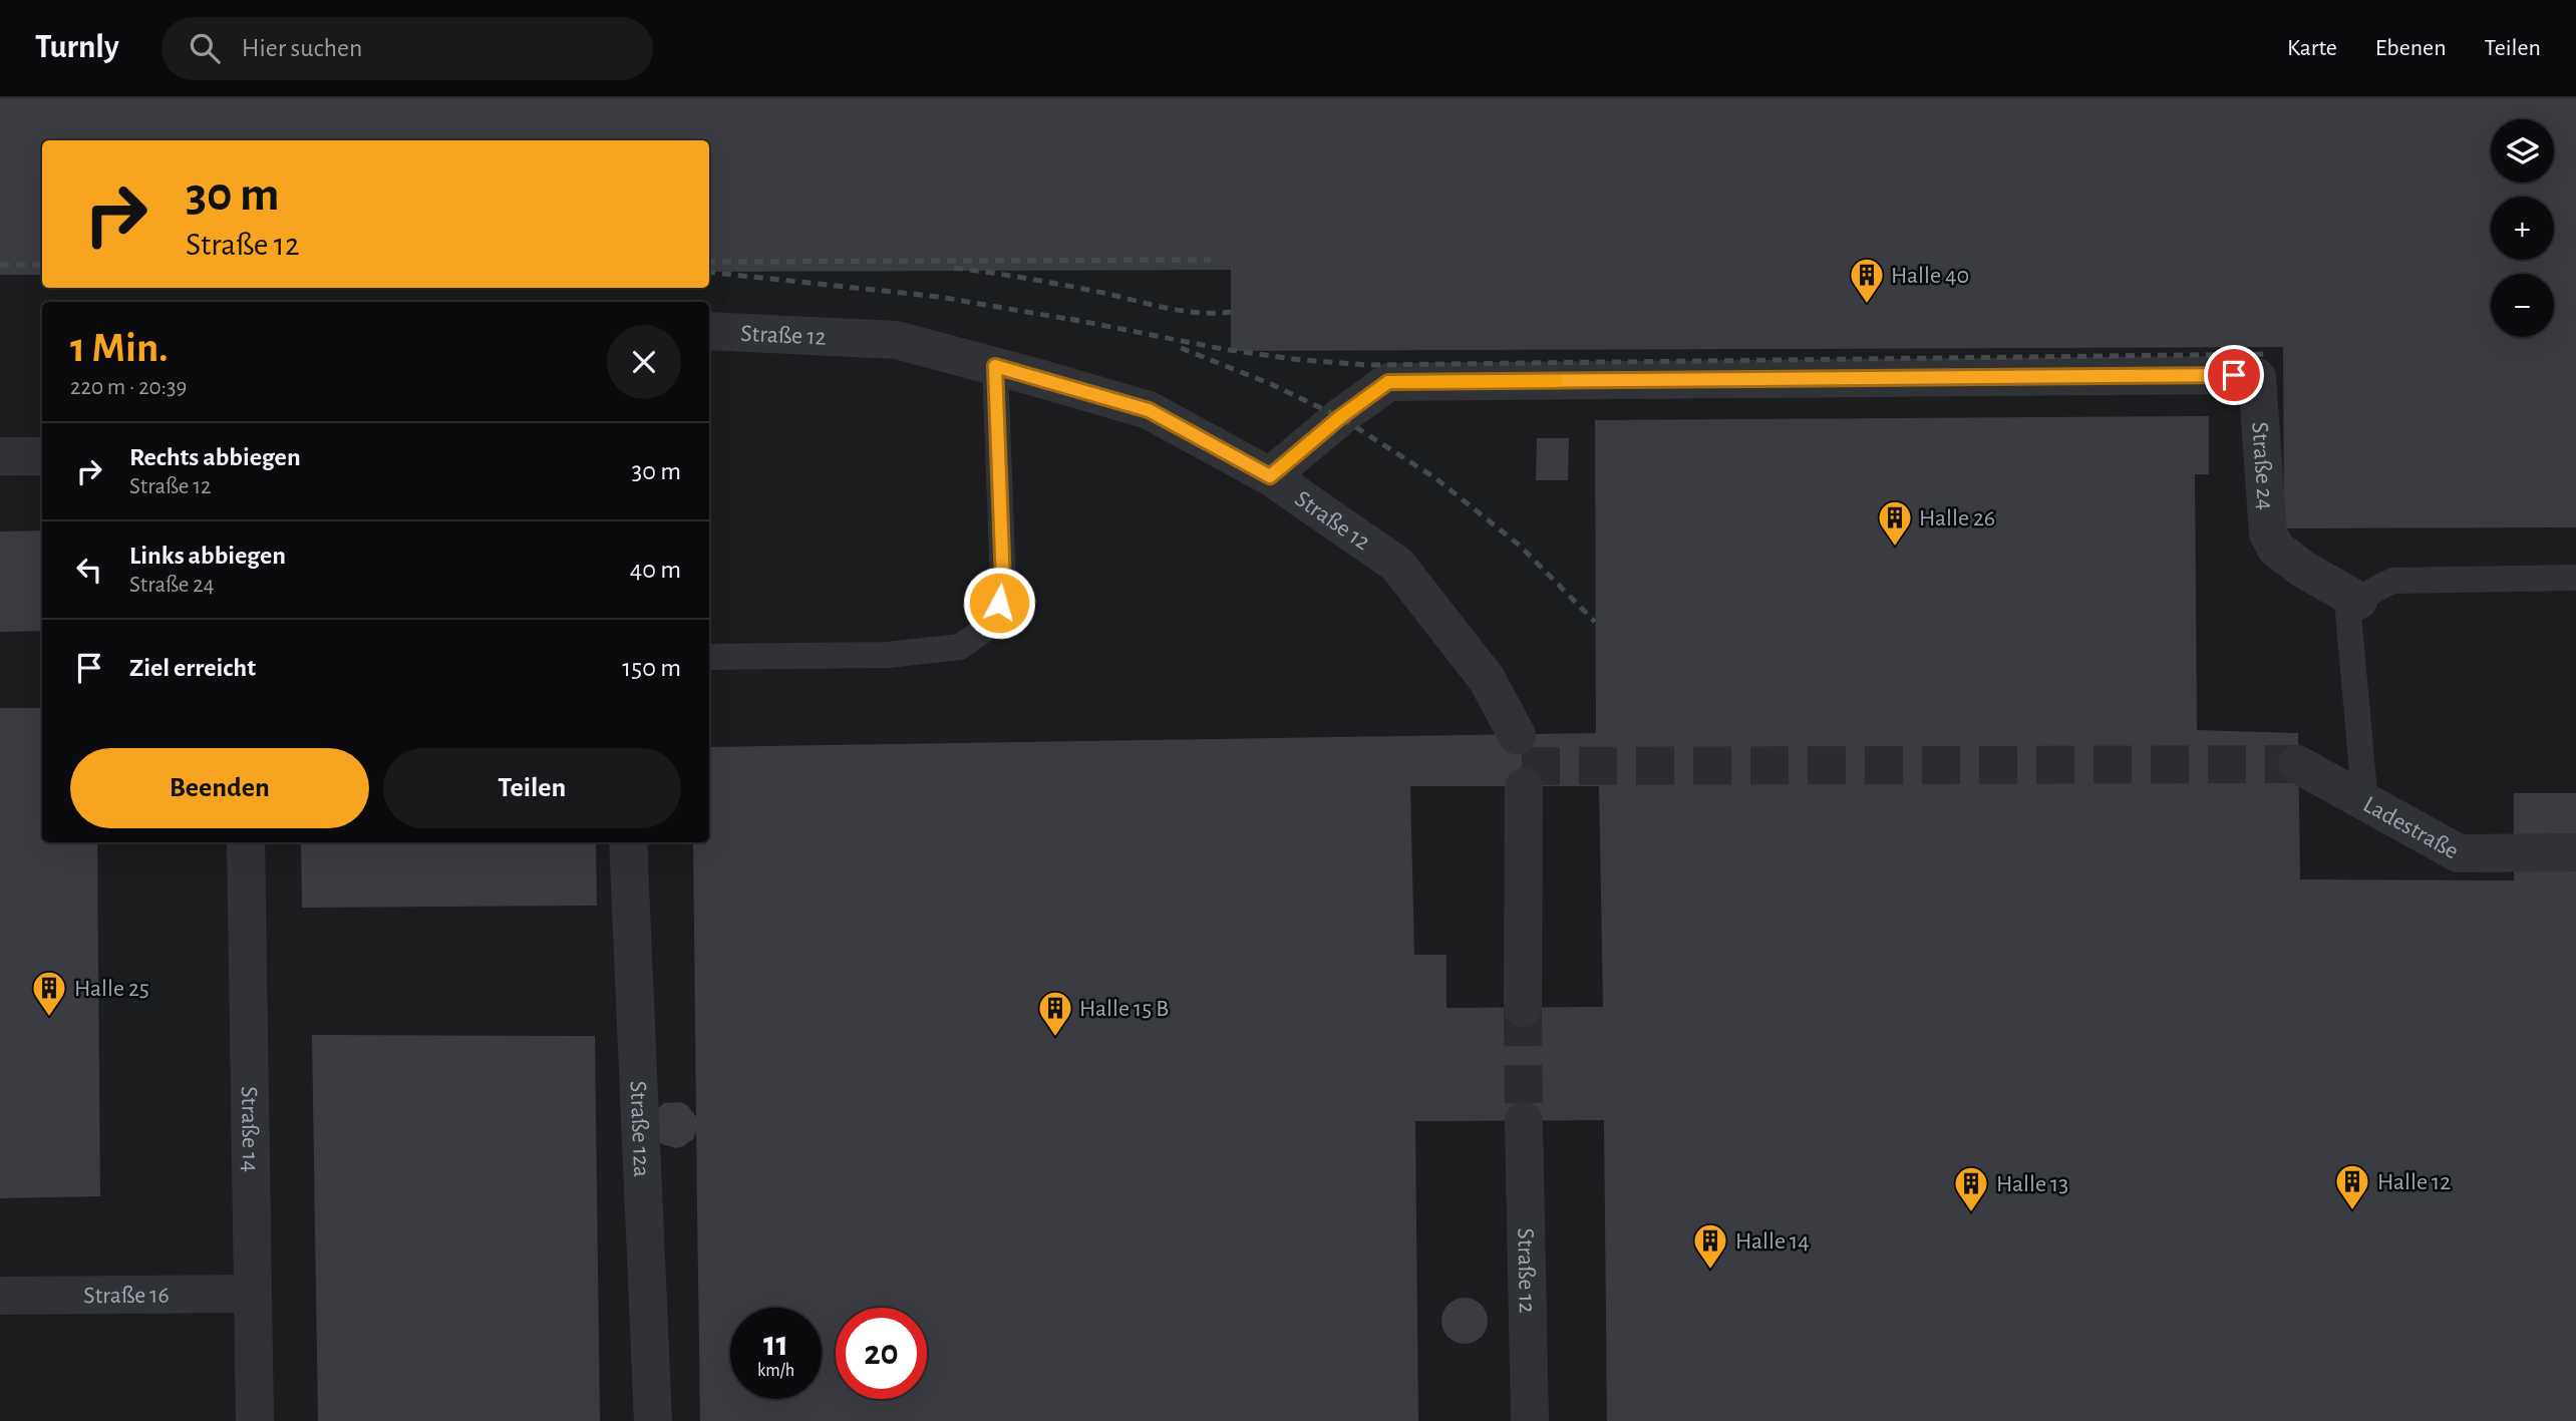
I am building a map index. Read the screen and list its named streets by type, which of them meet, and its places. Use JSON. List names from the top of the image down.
{
  "streets": {
    "street": [
      "Straße 12",
      "Straße 24",
      "Ladestraße",
      "Straße 14",
      "Straße 12a",
      "Straße 16"
    ]
  },
  "crossings": [
    ["Straße 12", "Straße 24"],
    ["Straße 14", "Straße 16"]
  ],
  "places": {
    "building": [
      "Halle 40",
      "Halle 26",
      "Halle 25",
      "Halle 15 B",
      "Halle 12",
      "Halle 13",
      "Halle 14"
    ]
  },
  "page": {
    "header": "Turnly",
    "search": "Hier suchen",
    "nav": ["Karte", "Ebenen", "Teilen"],
    "map_buttons": ["+", "−"],
    "turn": ["30 m", "Straße 12"],
    "heading": ["1 Min.", "220 m · 20:39"],
    "list": [
      {
        "name": "Rechts abbiegen",
        "note": "Straße 12",
        "value": "30 m"
      },
      {
        "name": "Links abbiegen",
        "note": "Straße 24",
        "value": "40 m"
      },
      {
        "name": "Ziel erreicht",
        "value": "150 m"
      }
    ],
    "buttons": ["Beenden", "Teilen"],
    "speed": "11 km/h",
    "limit": "20"
  }
}
